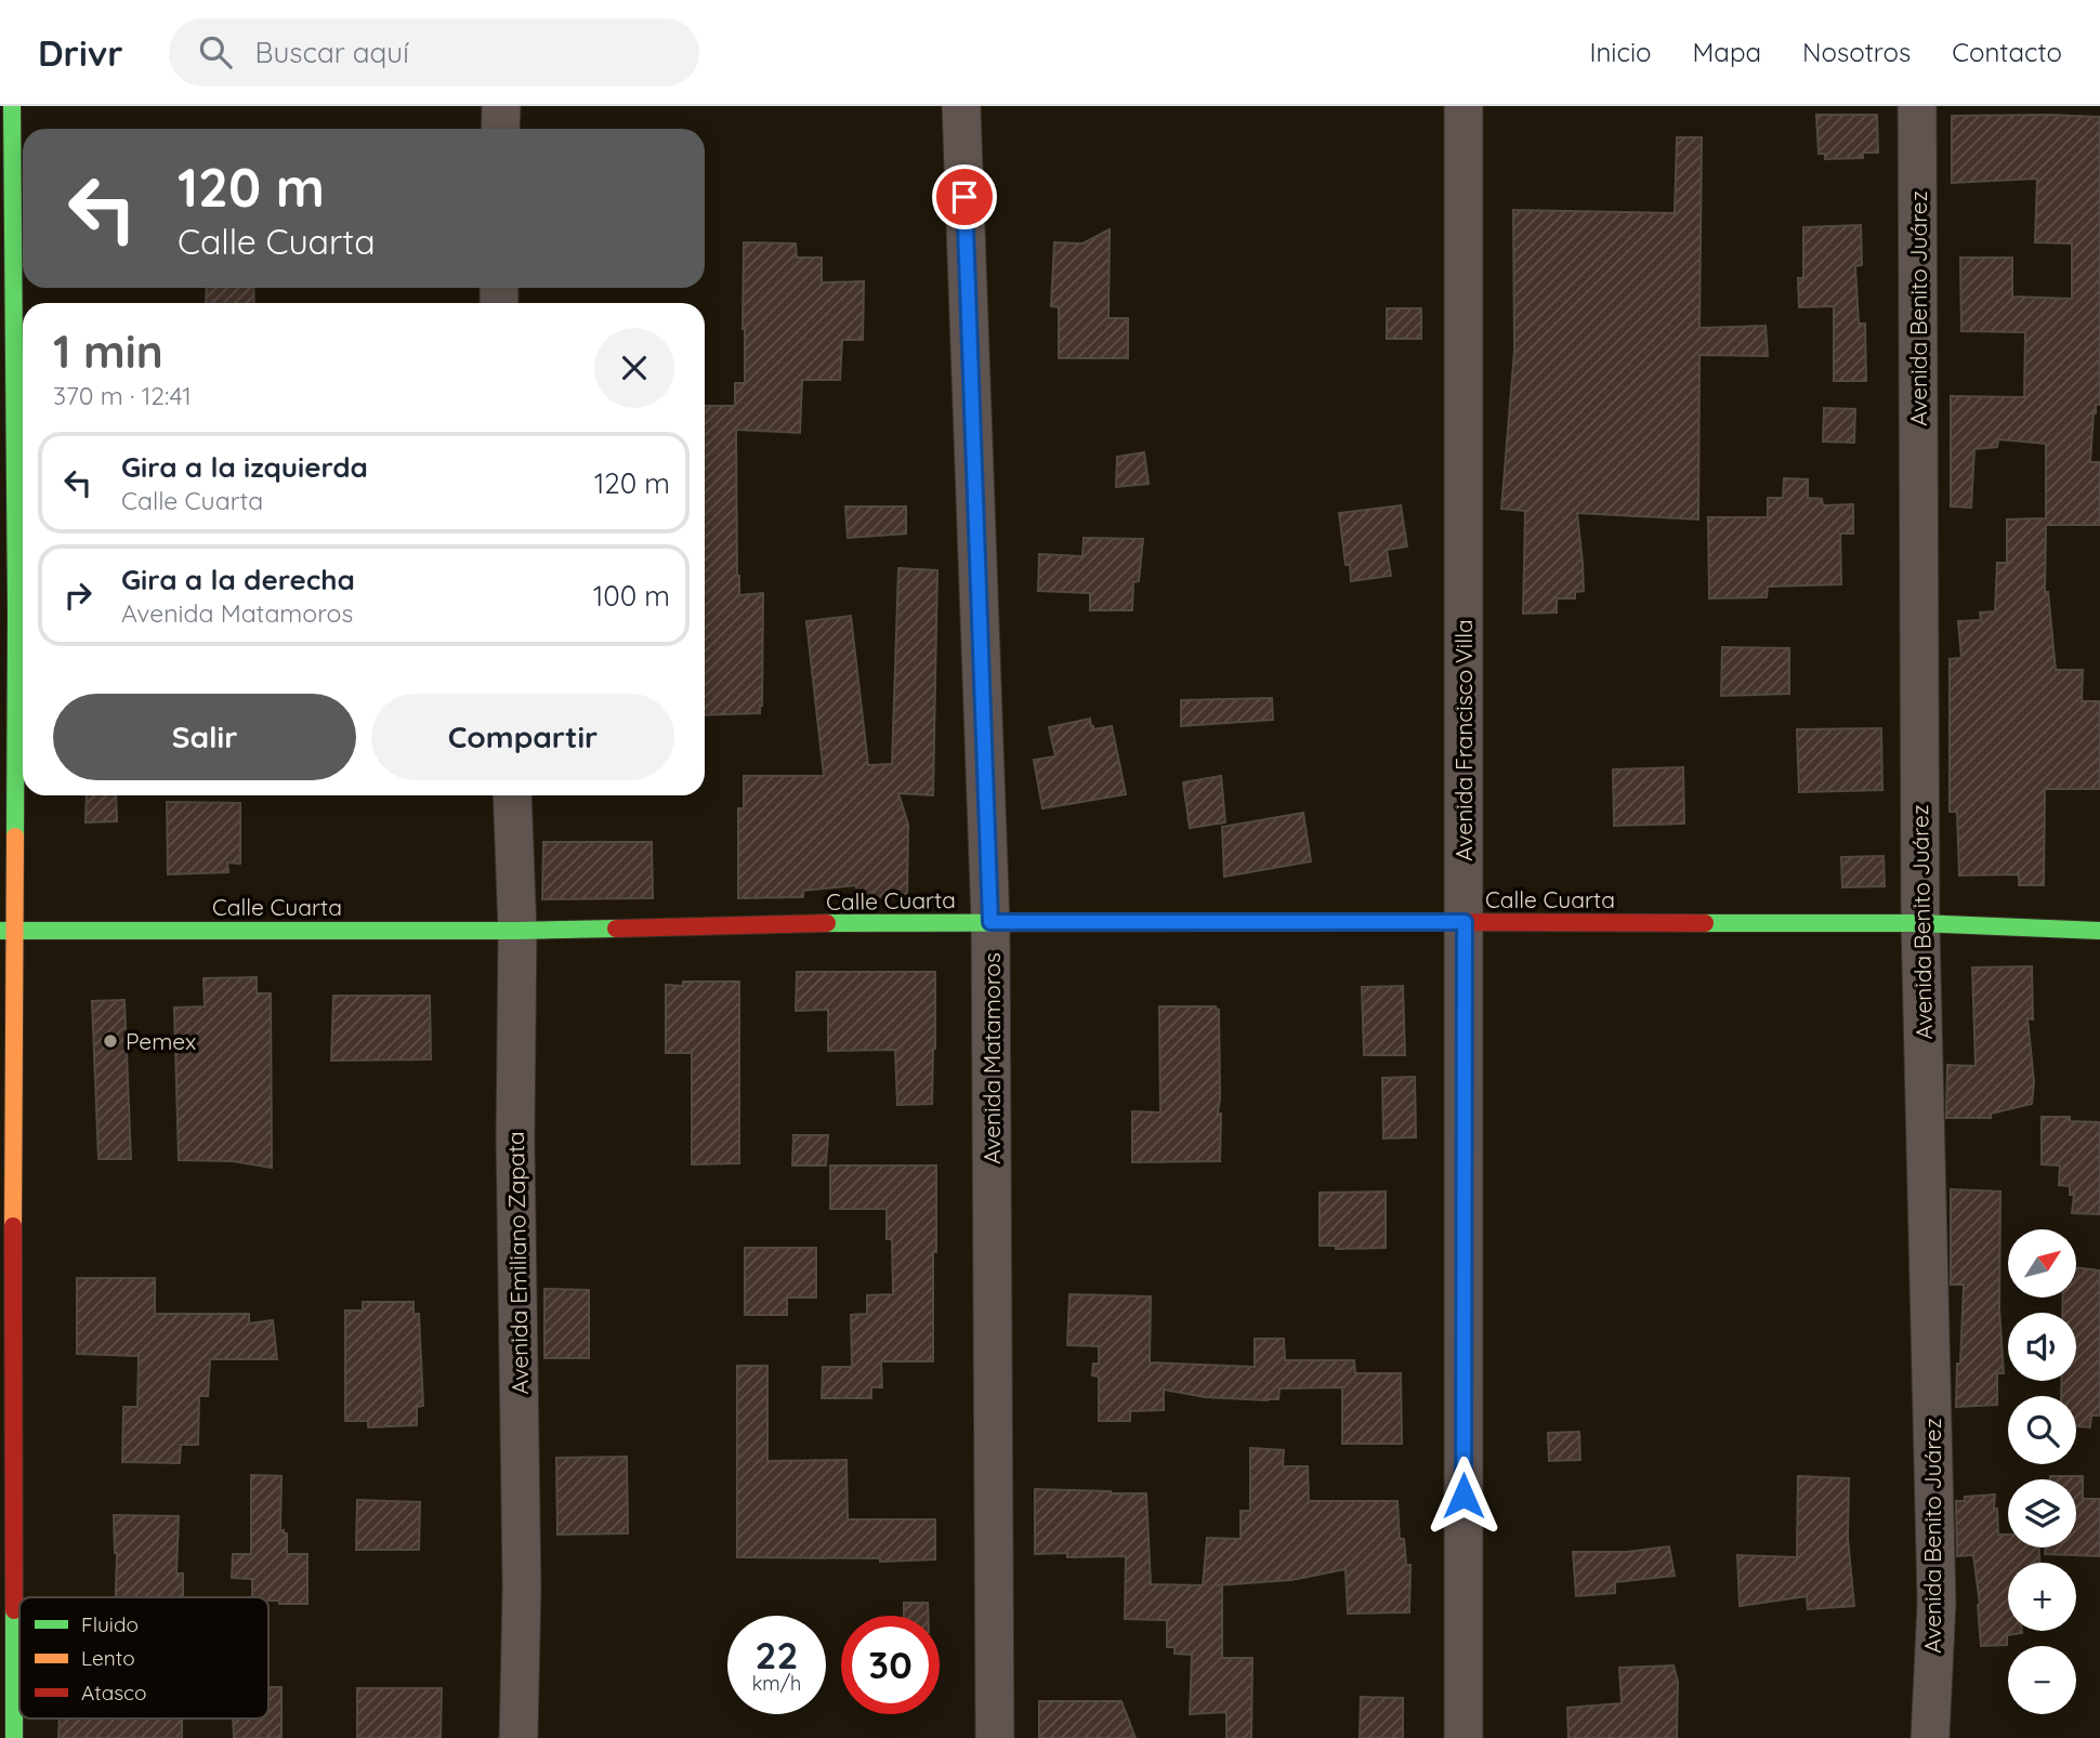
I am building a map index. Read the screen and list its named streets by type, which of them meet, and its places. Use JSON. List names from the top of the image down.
{
  "streets": {
    "street": [
      "Avenida Benito Juárez",
      "Avenida Francisco Villa",
      "Calle Cuarta",
      "Avenida Matamoros",
      "Avenida Emiliano Zapata"
    ]
  },
  "crossings": [
    ["Avenida Benito Juárez", "Calle Cuarta"],
    ["Avenida Francisco Villa", "Calle Cuarta"],
    ["Calle Cuarta", "Avenida Matamoros"],
    ["Calle Cuarta", "Avenida Emiliano Zapata"]
  ],
  "places": ["Pemex"],
  "legend": ["Fluido", "Lento", "Atasco"],
  "north": "top right",
  "page": {
    "header": "Drivr",
    "search": "Buscar aquí",
    "nav": [
      "Inicio",
      "Mapa",
      "Nosotros",
      "Contacto"
    ],
    "turn": ["120 m", "Calle Cuarta"],
    "heading": ["1 min", "370 m · 12:41"],
    "list": [
      {
        "name": "Gira a la izquierda",
        "note": "Calle Cuarta",
        "value": "120 m"
      },
      {
        "name": "Gira a la derecha",
        "note": "Avenida Matamoros",
        "value": "100 m"
      }
    ],
    "buttons": ["Salir", "Compartir"],
    "map_buttons": ["+", "−"],
    "speed": "22 km/h",
    "limit": "30"
  }
}
